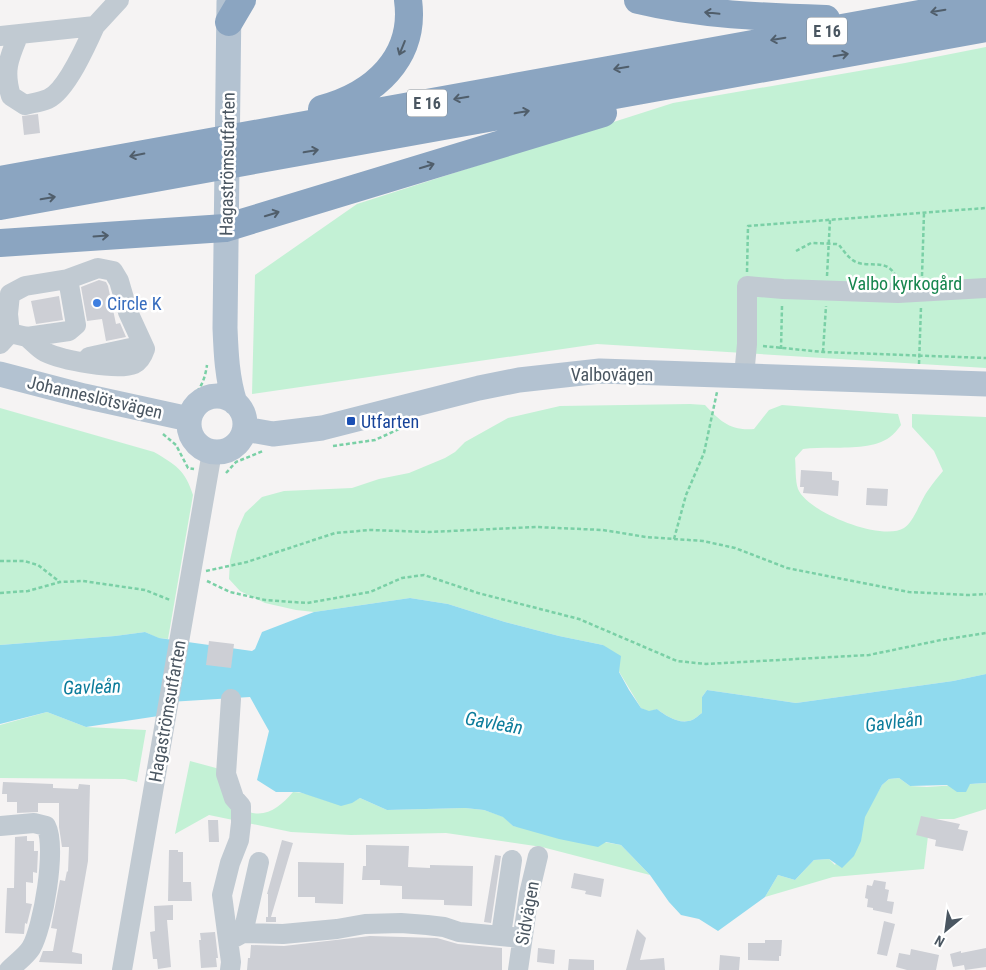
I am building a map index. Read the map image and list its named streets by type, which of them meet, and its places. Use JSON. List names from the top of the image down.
{
  "streets": {
    "highway": ["E 16"],
    "main road": ["Hagaströmsutfarten", "Valbovägen", "Johanneslötsvägen"],
    "street": ["Sidvägen"]
  },
  "crossings": [
    ["Hagaströmsutfarten", "Valbovägen"],
    ["Hagaströmsutfarten", "Johanneslötsvägen"],
    ["Valbovägen", "Johanneslötsvägen"]
  ],
  "water": ["Gavleån"],
  "parks": ["Valbo kyrkogård"],
  "places": {
    "other": ["Circle K"],
    "transit": ["Utfarten"]
  },
  "north": "bottom left"
}
